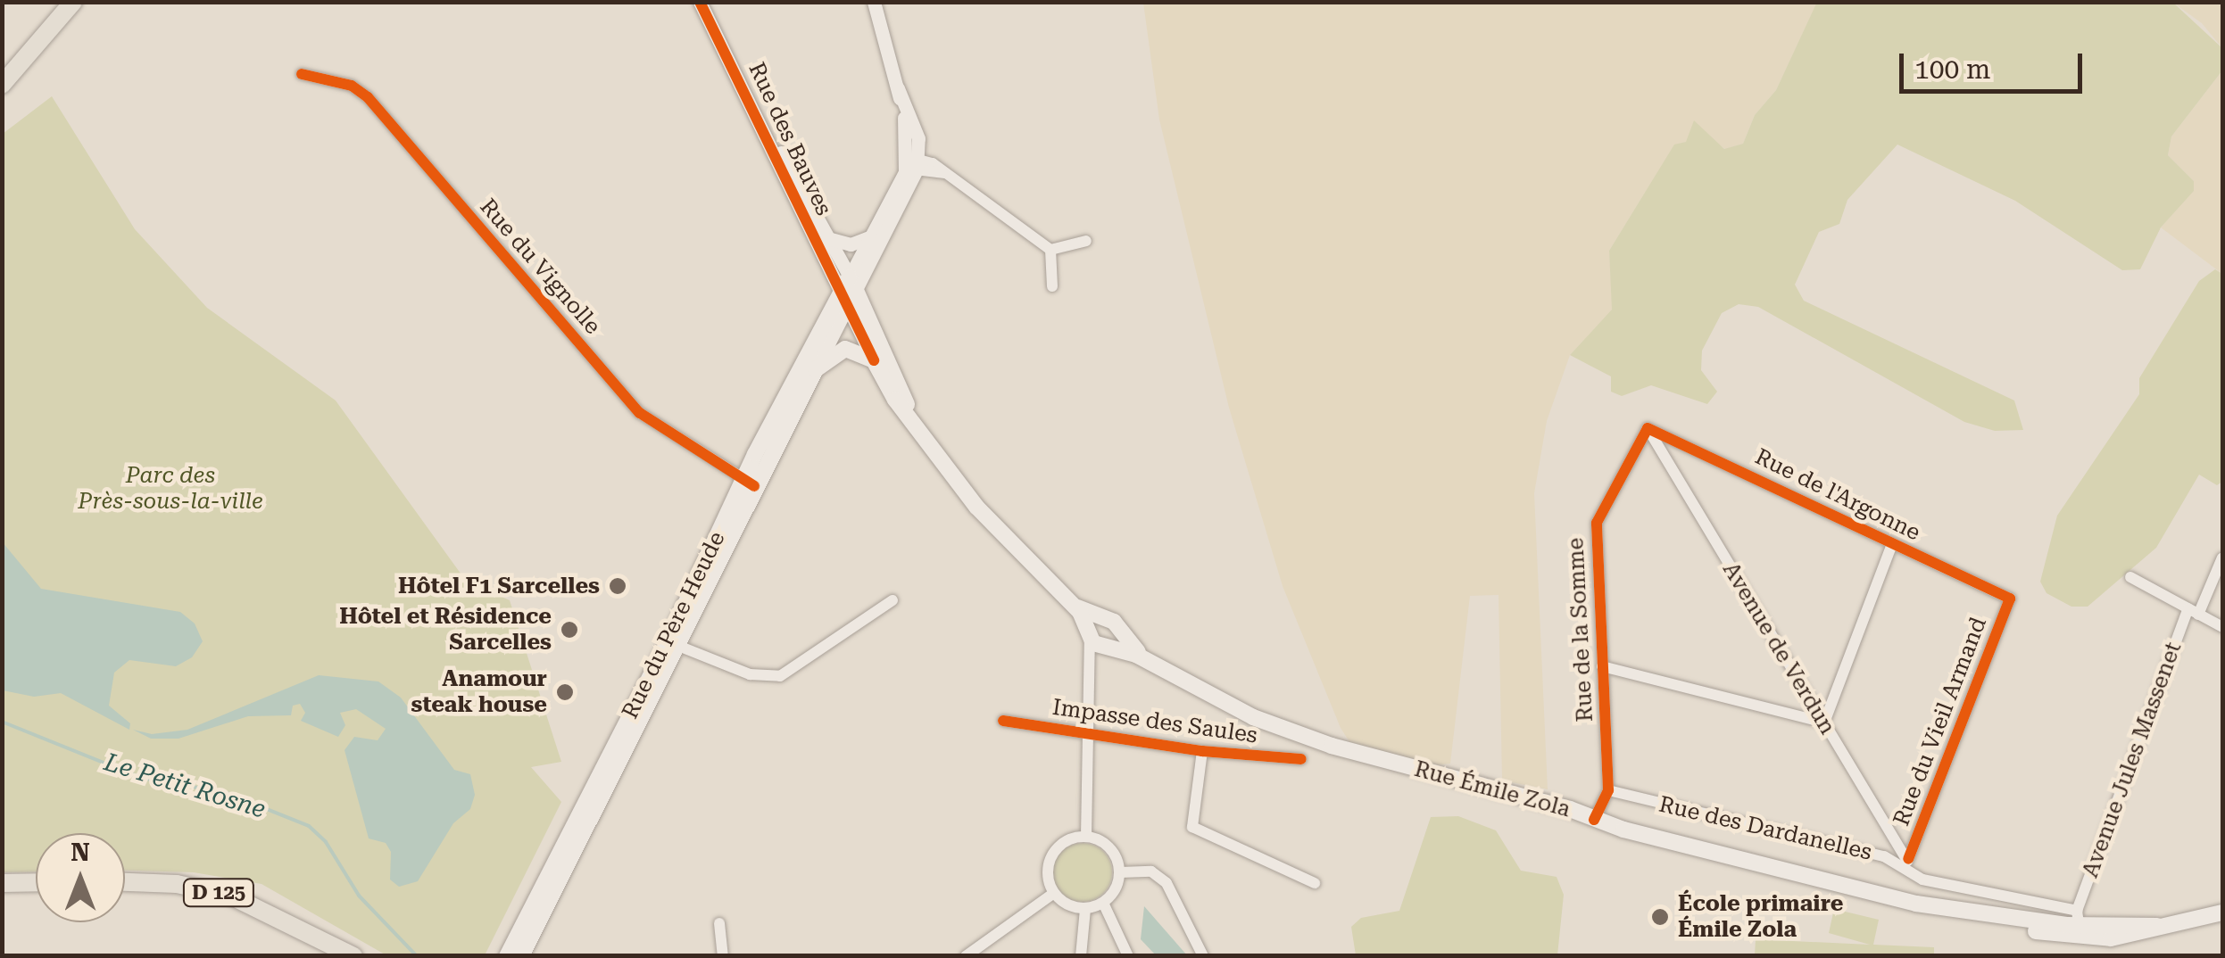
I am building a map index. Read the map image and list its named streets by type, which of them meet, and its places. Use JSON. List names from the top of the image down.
{
  "streets": {
    "main road": ["Rue du Père Heude", "Rue Émile Zola", "D 125"],
    "street": [
      "Rue des Bauves",
      "Rue du Vignolle",
      "Rue de l'Argonne",
      "Rue de la Somme",
      "Avenue de Verdun",
      "Impasse des Saules",
      "Rue du Vieil Armand",
      "Avenue Jules Massenet",
      "Rue des Dardanelles"
    ]
  },
  "crossings": [
    ["Rue des Bauves", "Rue du Père Heude"],
    ["Rue du Vignolle", "Rue du Père Heude"],
    ["Rue de l'Argonne", "Rue de la Somme"],
    ["Rue de l'Argonne", "Avenue de Verdun"],
    ["Rue de l'Argonne", "Rue du Vieil Armand"],
    ["Rue de la Somme", "Avenue de Verdun"],
    ["Rue de la Somme", "Rue des Dardanelles"],
    ["Avenue de Verdun", "Rue du Vieil Armand"],
    ["Avenue de Verdun", "Rue des Dardanelles"],
    ["Rue du Vieil Armand", "Rue des Dardanelles"],
    ["Avenue Jules Massenet", "Rue Émile Zola"],
    ["Avenue Jules Massenet", "Rue des Dardanelles"],
    ["Rue Émile Zola", "Rue des Dardanelles"]
  ],
  "water": ["Le Petit Rosne"],
  "parks": ["Parc des Près-sous-la-ville"],
  "places": [
    "Hôtel F1 Sarcelles",
    "Hôtel et Résidence Sarcelles",
    "Anamour steak house",
    "École primaire Émile Zola"
  ],
  "scale_bar": "100 m",
  "north": "top"
}
